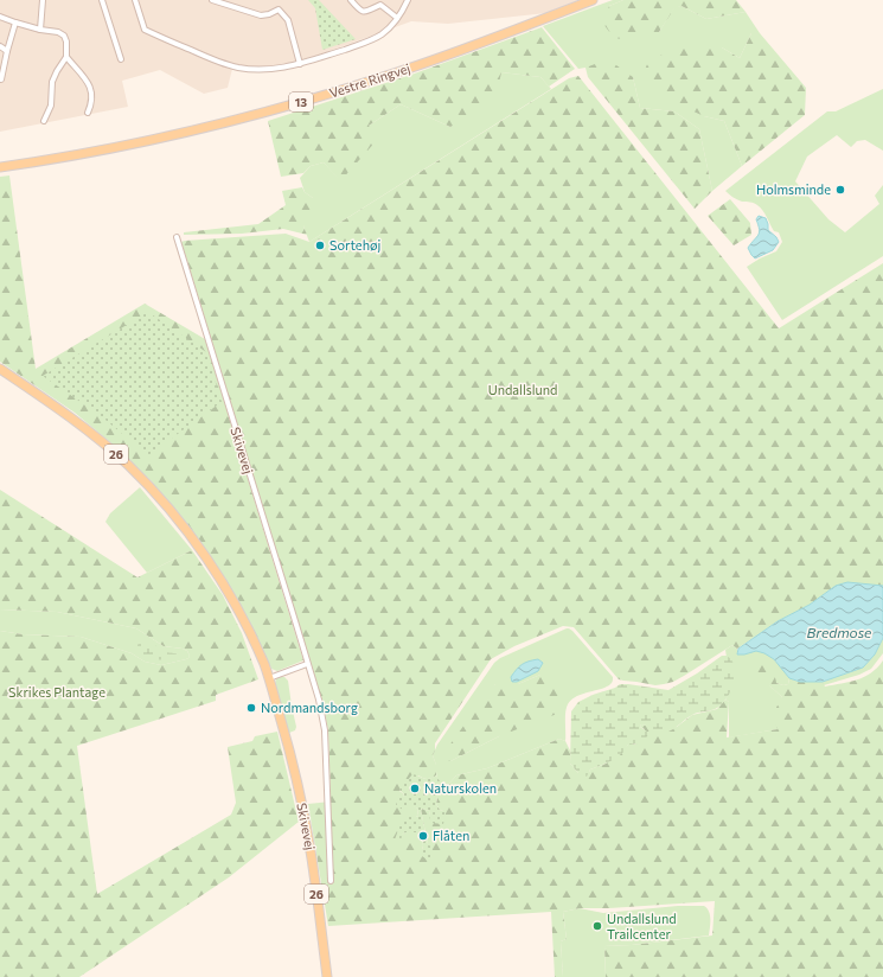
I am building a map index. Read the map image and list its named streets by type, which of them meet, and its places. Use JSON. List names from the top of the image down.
{
  "streets": {
    "main road": [
      "Vestre Ringvej",
      "13",
      "Skivevej",
      "26"
    ]
  },
  "water": ["Bredmose"],
  "parks": ["Undallslund", "Skrikes Plantage"],
  "places": [
    "Holmsminde",
    "Sortehøj",
    "Nordmandsborg",
    "Naturskolen",
    "Flåten",
    "Undallslund Trailcenter"
  ]
}
